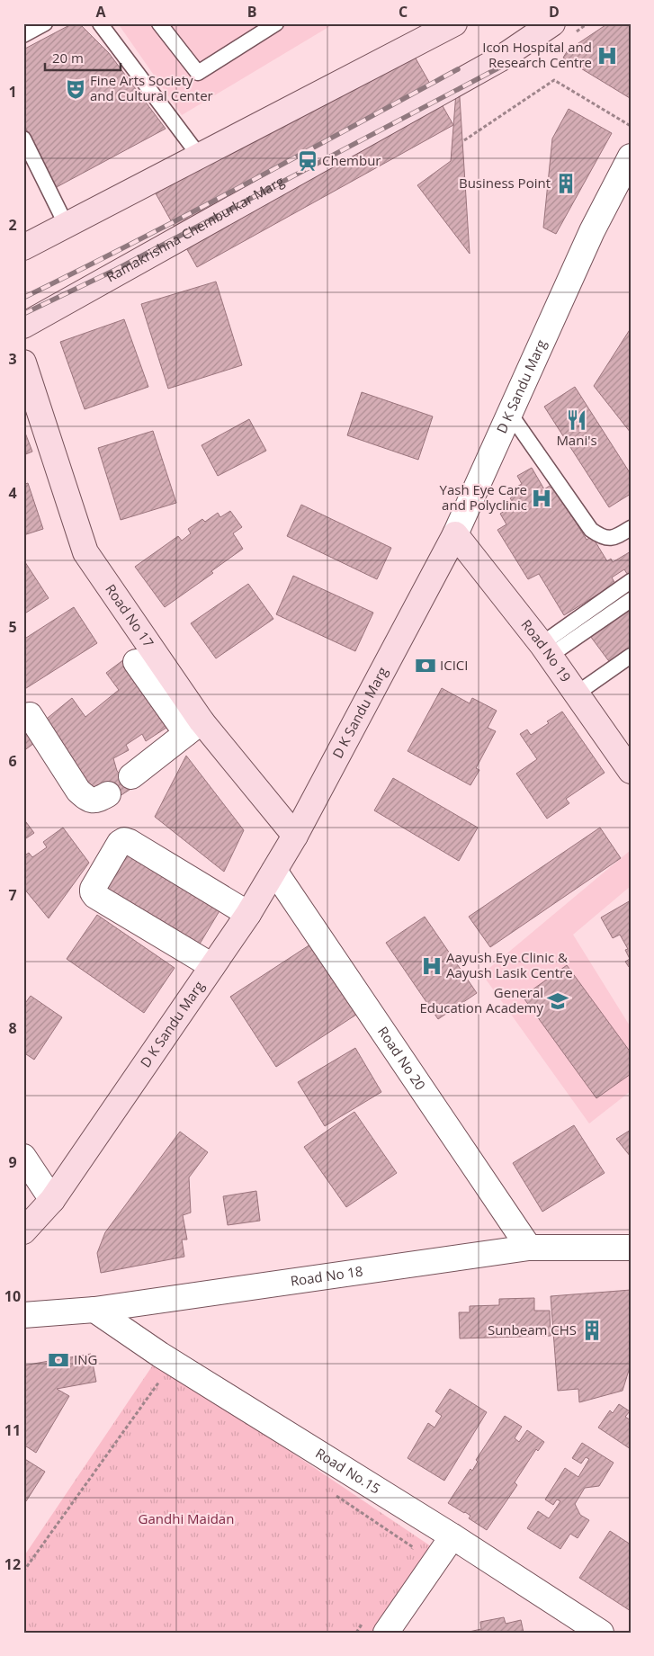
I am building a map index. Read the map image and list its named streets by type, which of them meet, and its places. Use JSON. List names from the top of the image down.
{
  "streets": {
    "main road": [
      "Ramakrishna Chemburkar Marg",
      "D K Sandu Marg",
      "Road No 17",
      "Road No 19"
    ],
    "street": ["Road No 20", "Road No 18", "Road No.15"]
  },
  "crossings": [
    ["D K Sandu Marg", "Road No 17"],
    ["D K Sandu Marg", "Road No 19"],
    ["D K Sandu Marg", "Road No 20"],
    ["Road No 20", "Road No 18"],
    ["Road No 18", "Road No.15"]
  ],
  "parks": ["Gandhi Maidan"],
  "places": {
    "hospital": ["Icon Hospital and Research Centre", "Yash Eye Care and Polyclinic", "Aayush Eye Clinic & Aayush Lasik Centre"],
    "theatre": ["Fine Arts Society and Cultural Center"],
    "station": ["Chembur"],
    "building": ["Business Point", "Sunbeam CHS"],
    "restaurant": ["Mani's"],
    "bank": ["ICICI", "ING"],
    "school or university": ["General Education Academy"]
  },
  "scale_bar": "20 m",
  "grid": {
    "columns": [
      "A",
      "B",
      "C",
      "D"
    ],
    "rows": [
      "1",
      "2",
      "3",
      "4",
      "5",
      "6",
      "7",
      "8",
      "9",
      "10",
      "11",
      "12"
    ]
  }
}
